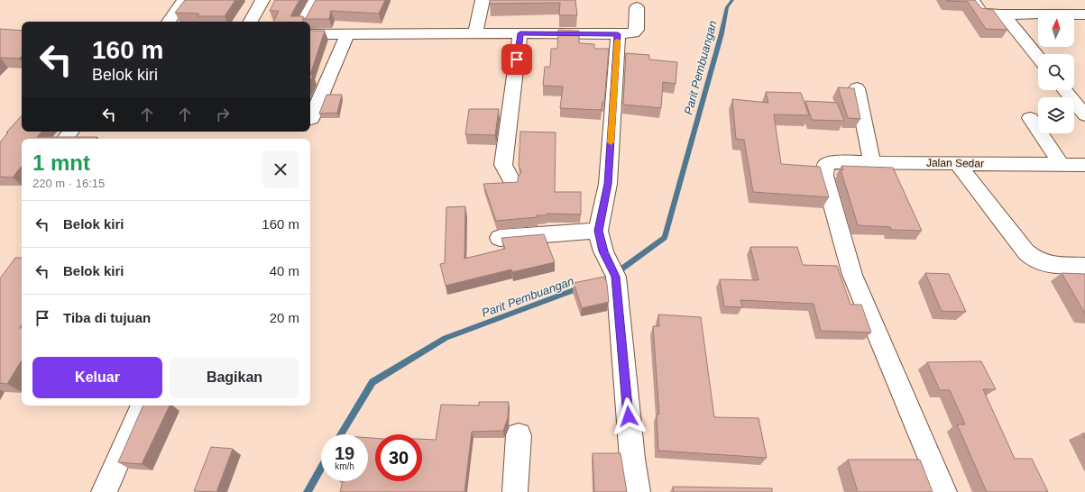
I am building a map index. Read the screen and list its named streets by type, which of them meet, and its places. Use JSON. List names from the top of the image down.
{
  "streets": {
    "street": ["Jalan Sedar"]
  },
  "water": ["Parit Pembuangan"],
  "north": "top",
  "page": {
    "turn": ["160 m", "Belok kiri"],
    "heading": ["1 mnt", "220 m · 16:15"],
    "list": [
      {
        "name": "Belok kiri",
        "value": "160 m"
      },
      {
        "name": "Belok kiri",
        "value": "40 m"
      },
      {
        "name": "Tiba di tujuan",
        "value": "20 m"
      }
    ],
    "buttons": ["Keluar", "Bagikan"],
    "speed": "19 km/h",
    "limit": "30"
  }
}
